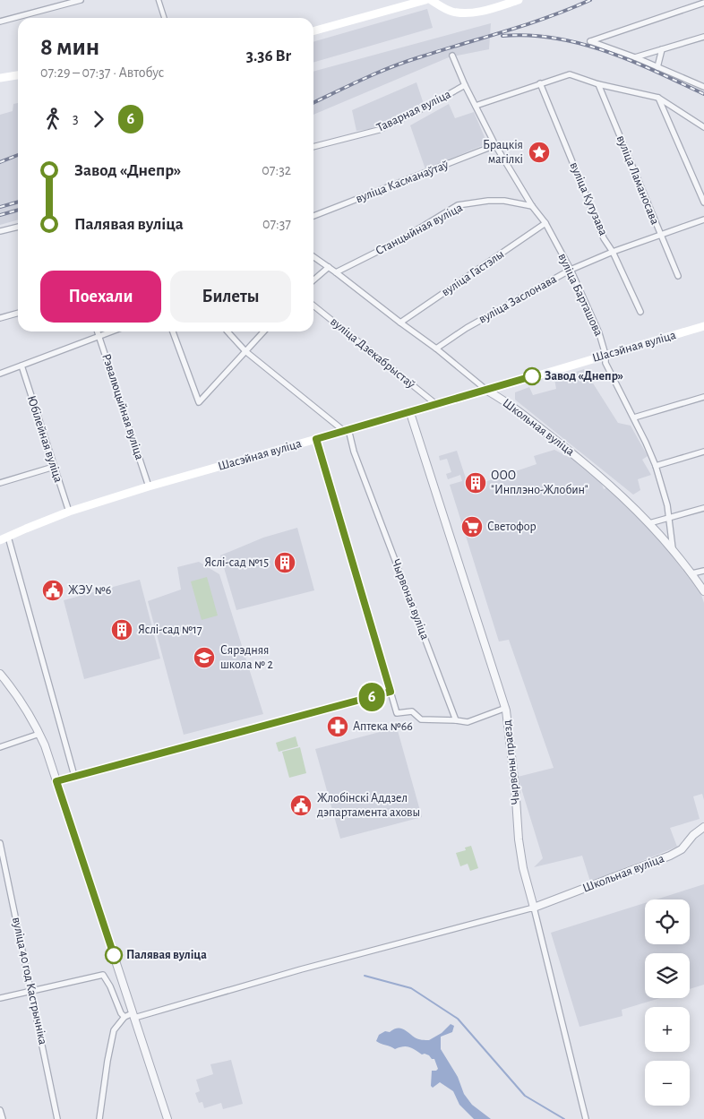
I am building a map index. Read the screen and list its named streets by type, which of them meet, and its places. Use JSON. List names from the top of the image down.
{
  "streets": {
    "main road": ["Шасэйная вуліца"],
    "street": [
      "Таварная вуліца",
      "вуліца Ламаносава",
      "вуліца Касманаўтаў",
      "вуліца Кутузава",
      "Станцыйная вуліца",
      "вуліца Гастэлы",
      "вуліца Барташова",
      "вуліца Заслонава",
      "вуліца Дзекабрыстаў",
      "Рэвалюцыйная вуліца",
      "Школьная вуліца",
      "Юбілейная вуліца",
      "Чырвоная вуліца",
      "Чырвоны праезд",
      "вуліца 40 год Кастрычніка"
    ]
  },
  "crossings": [
    ["Таварная вуліца", "вуліца Барташова"],
    ["вуліца Ламаносава", "вуліца Заслонава"],
    ["вуліца Касманаўтаў", "вуліца Барташова"],
    ["вуліца Кутузава", "вуліца Заслонава"],
    ["Станцыйная вуліца", "вуліца Барташова"],
    ["Станцыйная вуліца", "Школьная вуліца"],
    ["вуліца Гастэлы", "вуліца Барташова"],
    ["вуліца Гастэлы", "Школьная вуліца"],
    ["вуліца Барташова", "вуліца Заслонава"],
    ["вуліца Барташова", "Шасэйная вуліца"],
    ["вуліца Барташова", "Школьная вуліца"],
    ["вуліца Заслонава", "Школьная вуліца"],
    ["Шасэйная вуліца", "вуліца Дзекабрыстаў"],
    ["Шасэйная вуліца", "Рэвалюцыйная вуліца"],
    ["Шасэйная вуліца", "Школьная вуліца"],
    ["Шасэйная вуліца", "Юбілейная вуліца"],
    ["Шасэйная вуліца", "Чырвоная вуліца"],
    ["Шасэйная вуліца", "Чырвоны праезд"],
    ["Школьная вуліца", "Чырвоны праезд"]
  ],
  "places": {
    "place": ["Брацкія магілкі"],
    "other": ["Завод «Днепр»", "Палявая вуліца"],
    "building": ["ООО \"Инплэно-Жлобин\"", "Яслі-сад №15", "Яслі-сад №17"],
    "supermarket": ["Светофор"],
    "public building": ["ЖЭУ №6", "Жлобінскі Аддзел дэпартамента аховы"],
    "school or university": ["Сярэдняя школа № 2"],
    "pharmacy": ["Аптека №66"]
  },
  "lines": ["bus line 6"],
  "page": {
    "on_map": "6",
    "heading": ["8 мин", "07:29 – 07:37 · Автобус", "3.36 Br"],
    "legs": ["3", "6"],
    "list": [
      {
        "name": "Завод «Днепр»",
        "value": "07:32"
      },
      {
        "name": "Палявая вуліца",
        "value": "07:37"
      }
    ],
    "buttons": ["Поехали", "Билеты"],
    "map_buttons": ["+", "−"]
  }
}
